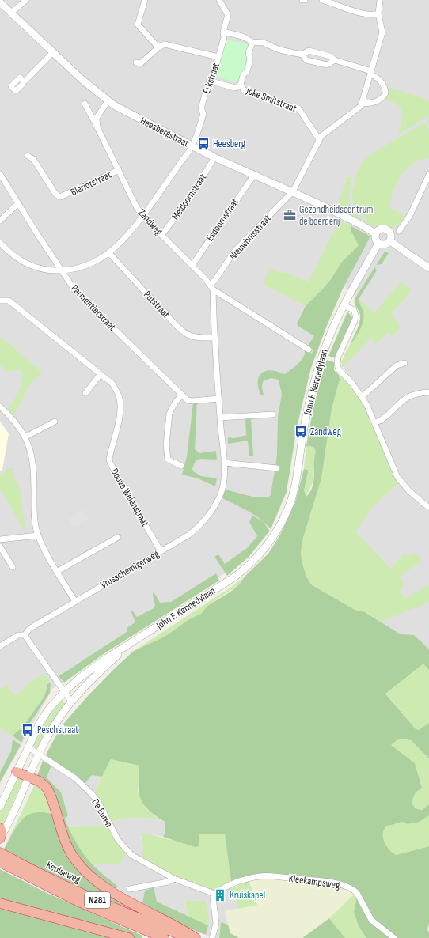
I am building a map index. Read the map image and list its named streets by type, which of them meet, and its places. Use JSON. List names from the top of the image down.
{
  "streets": {
    "highway": ["Keulseweg", "N281"],
    "street": [
      "Erkstraat",
      "Joke Smitstraat",
      "Heesbergstraat",
      "Blériotstraat",
      "Meidoornstraat",
      "Esdoornstraat",
      "Zandweg",
      "Nieuwhuisstraat",
      "Putstraat",
      "Parmentierstraat",
      "John F. Kennedylaan",
      "Douve Weienstraat",
      "Vrusschemigerweg",
      "De Euren",
      "Kleekampsweg"
    ]
  },
  "crossings": [
    ["Erkstraat", "Joke Smitstraat"],
    ["Erkstraat", "Heesbergstraat"],
    ["Erkstraat", "Zandweg"],
    ["Erkstraat", "Putstraat"],
    ["Erkstraat", "Parmentierstraat"],
    ["Joke Smitstraat", "Nieuwhuisstraat"],
    ["Heesbergstraat", "Meidoornstraat"],
    ["Heesbergstraat", "Esdoornstraat"],
    ["Heesbergstraat", "Nieuwhuisstraat"],
    ["Heesbergstraat", "John F. Kennedylaan"],
    ["Blériotstraat", "Zandweg"],
    ["Meidoornstraat", "Zandweg"],
    ["Esdoornstraat", "Zandweg"],
    ["Zandweg", "Nieuwhuisstraat"],
    ["Zandweg", "Vrusschemigerweg"],
    ["Nieuwhuisstraat", "Vrusschemigerweg"],
    ["Putstraat", "Vrusschemigerweg"],
    ["Parmentierstraat", "Vrusschemigerweg"],
    ["John F. Kennedylaan", "De Euren"],
    ["John F. Kennedylaan", "N281"],
    ["Douve Weienstraat", "Vrusschemigerweg"],
    ["De Euren", "Kleekampsweg"]
  ],
  "places": {
    "bus stop": ["Heesberg", "Zandweg", "Peschstraat"],
    "office": ["Gezondheidscentrum de boerderij"],
    "building": ["Kruiskapel"]
  }
}
